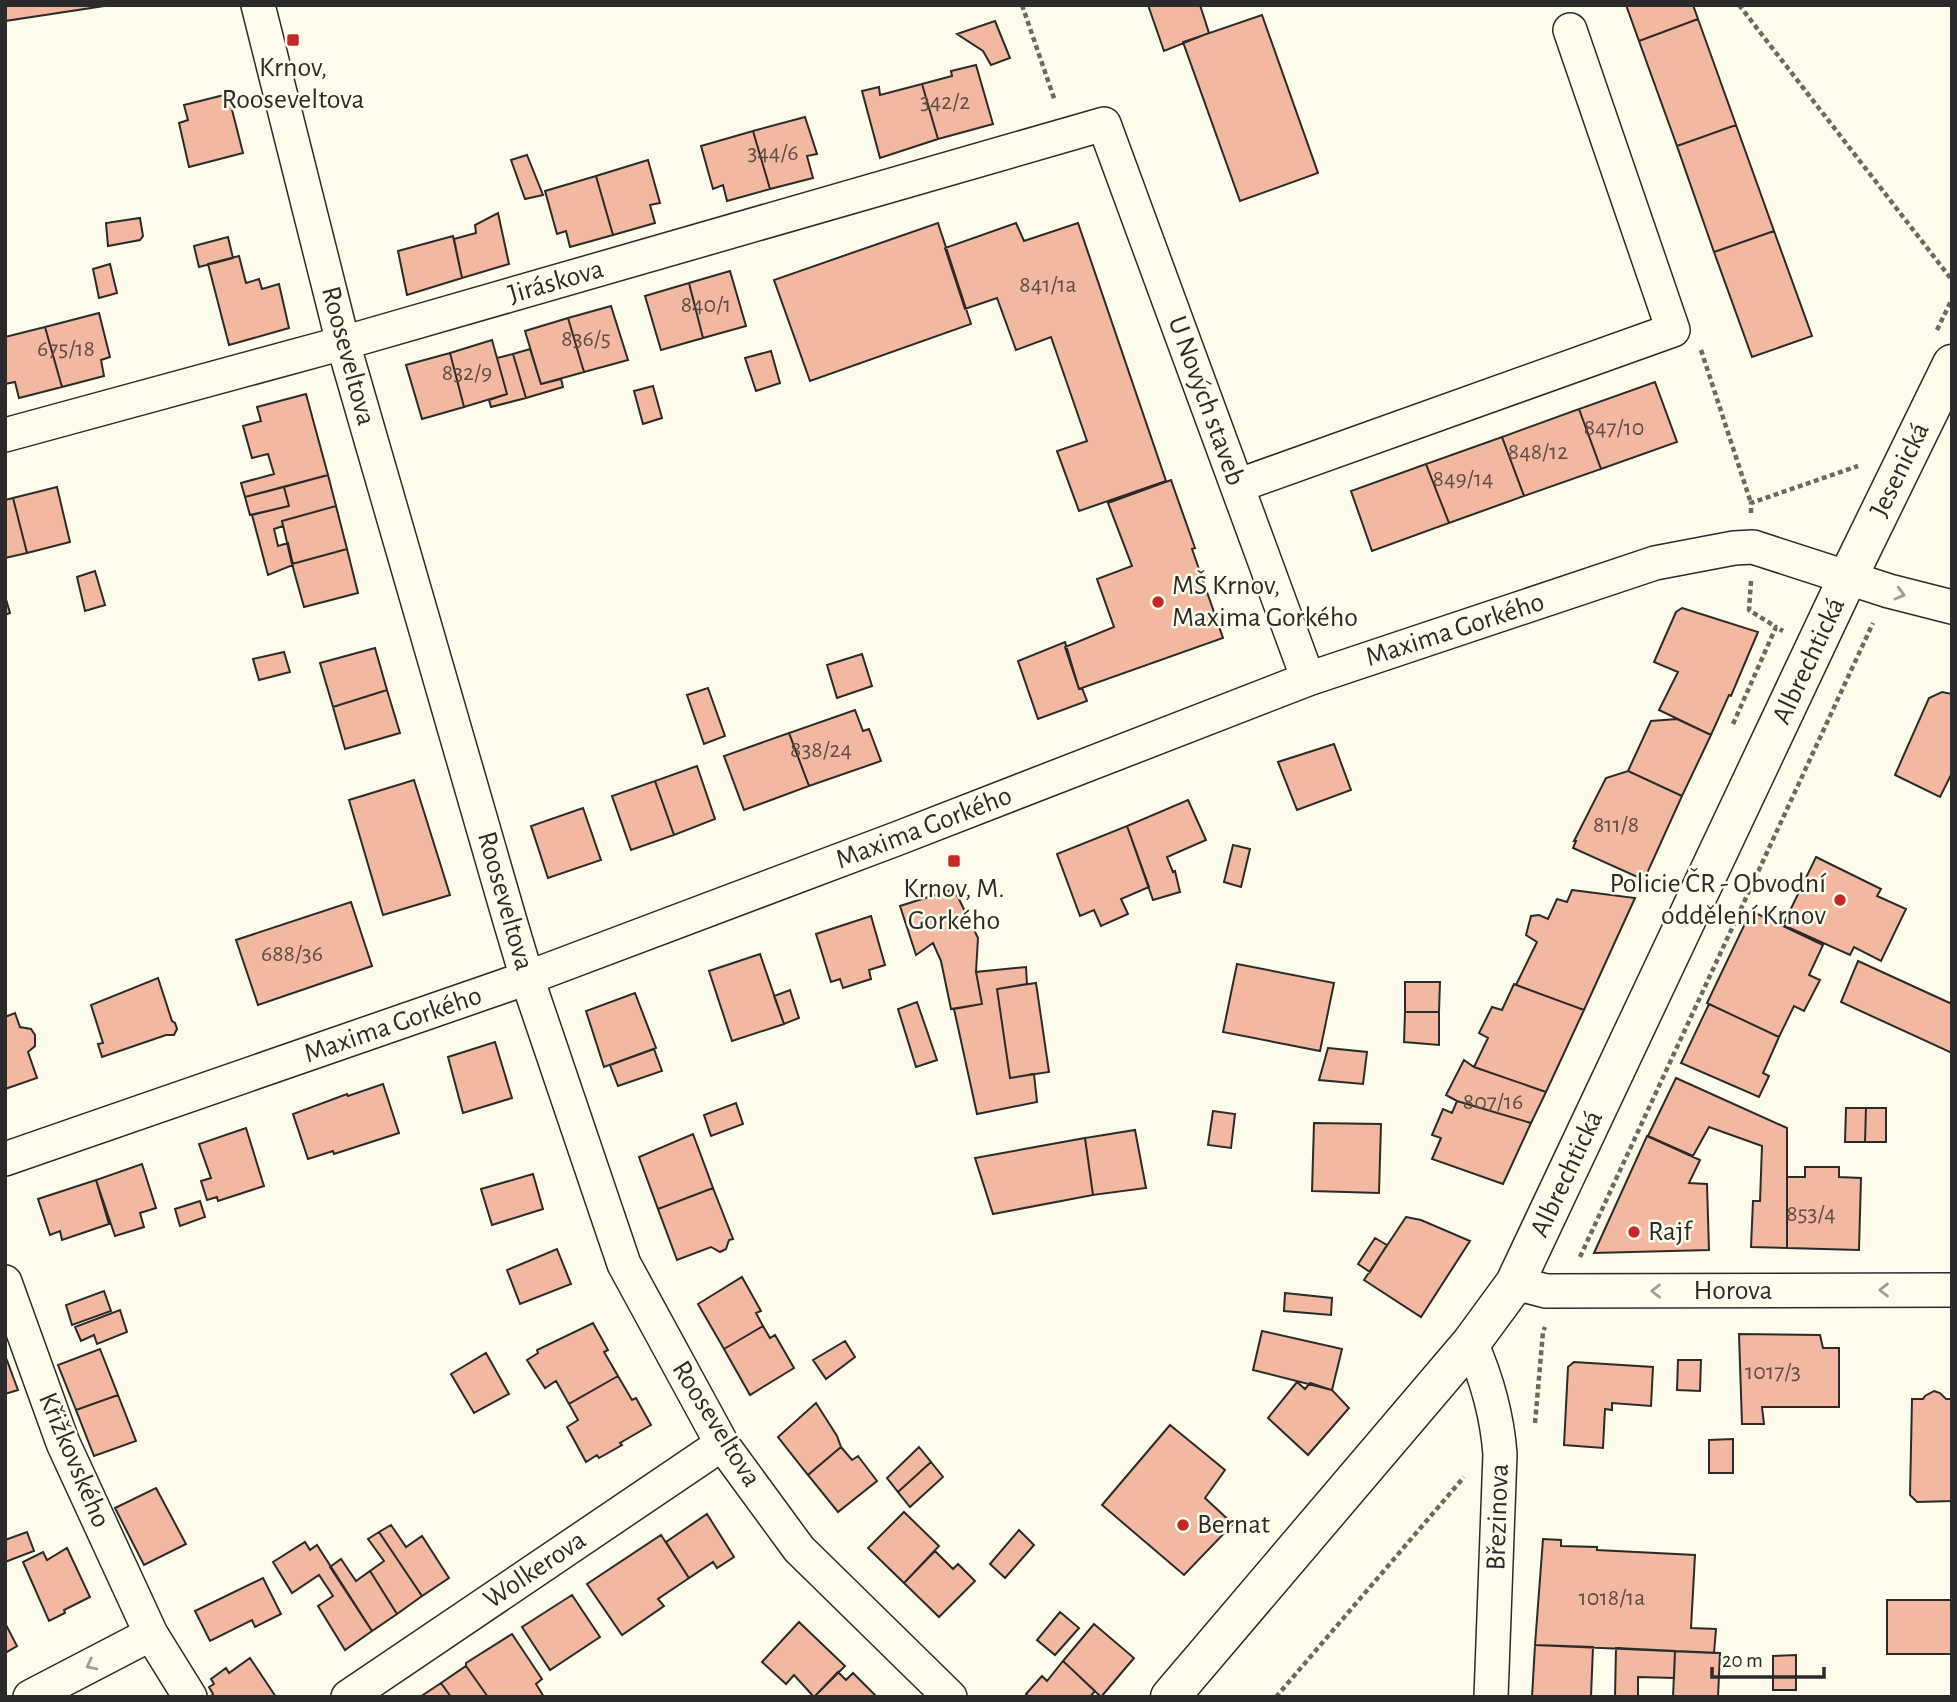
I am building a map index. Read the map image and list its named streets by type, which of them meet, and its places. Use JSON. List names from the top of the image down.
{
  "streets": {
    "main road": ["Jesenická", "Albrechtická"],
    "street": [
      "Jiráskova",
      "Rooseveltova",
      "U Nových staveb",
      "Maxima Gorkého",
      "Horova",
      "Křižkovského",
      "Březinova",
      "Wolkerova"
    ]
  },
  "crossings": [
    ["Jiráskova", "Rooseveltova"],
    ["Jiráskova", "U Nových staveb"],
    ["Rooseveltova", "Maxima Gorkého"],
    ["Rooseveltova", "Wolkerova"],
    ["U Nových staveb", "Maxima Gorkého"],
    ["Jesenická", "Maxima Gorkého"],
    ["Jesenická", "Albrechtická"],
    ["Maxima Gorkého", "Albrechtická"],
    ["Albrechtická", "Horova"],
    ["Albrechtická", "Březinova"]
  ],
  "one_way": ["Horova"],
  "places": {
    "transit": ["Krnov, Rooseveltova", "Krnov, M. Gorkého"],
    "other": [
      "MŠ Krnov, Maxima Gorkého",
      "Policie ČR - Obvodní oddělení Krnov",
      "Rajf",
      "Bernat"
    ]
  },
  "house_numbers": [
    "342/2",
    "344/6",
    "841/1a",
    "840/1",
    "836/5",
    "675/18",
    "832/9",
    "847/10",
    "848/12",
    "849/14",
    "838/24",
    "811/8",
    "688/36",
    "807/16",
    "853/4",
    "1017/3",
    "1018/1a"
  ],
  "scale_bar": "20 m"
}
